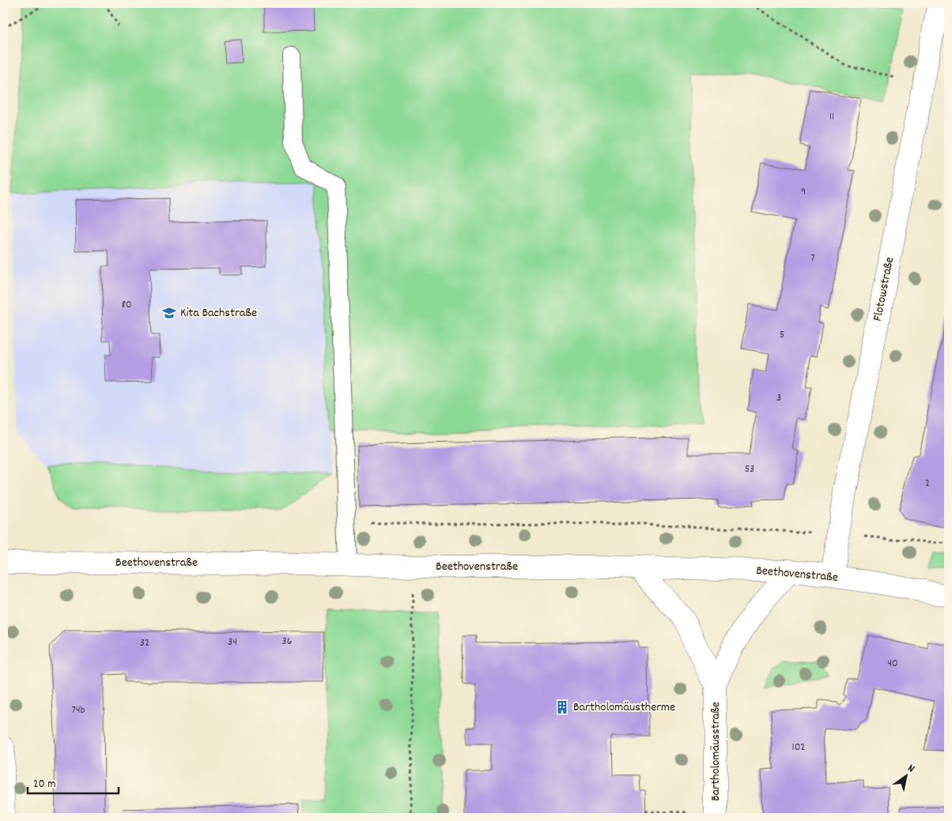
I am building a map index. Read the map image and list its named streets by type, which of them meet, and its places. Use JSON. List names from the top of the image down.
{
  "streets": {
    "street": ["Flotowstraße", "Beethovenstraße", "Bartholomäusstraße"]
  },
  "crossings": [
    ["Flotowstraße", "Beethovenstraße"],
    ["Beethovenstraße", "Bartholomäusstraße"]
  ],
  "places": {
    "school or university": ["Kita Bachstraße"],
    "building": ["Bartholomäustherme"]
  },
  "house_numbers": [
    "11",
    "9",
    "7",
    "80",
    "5",
    "3",
    "53",
    "2",
    "36",
    "34",
    "32",
    "40",
    "74b",
    "102"
  ],
  "scale_bar": "20 m",
  "north": "top right"
}
